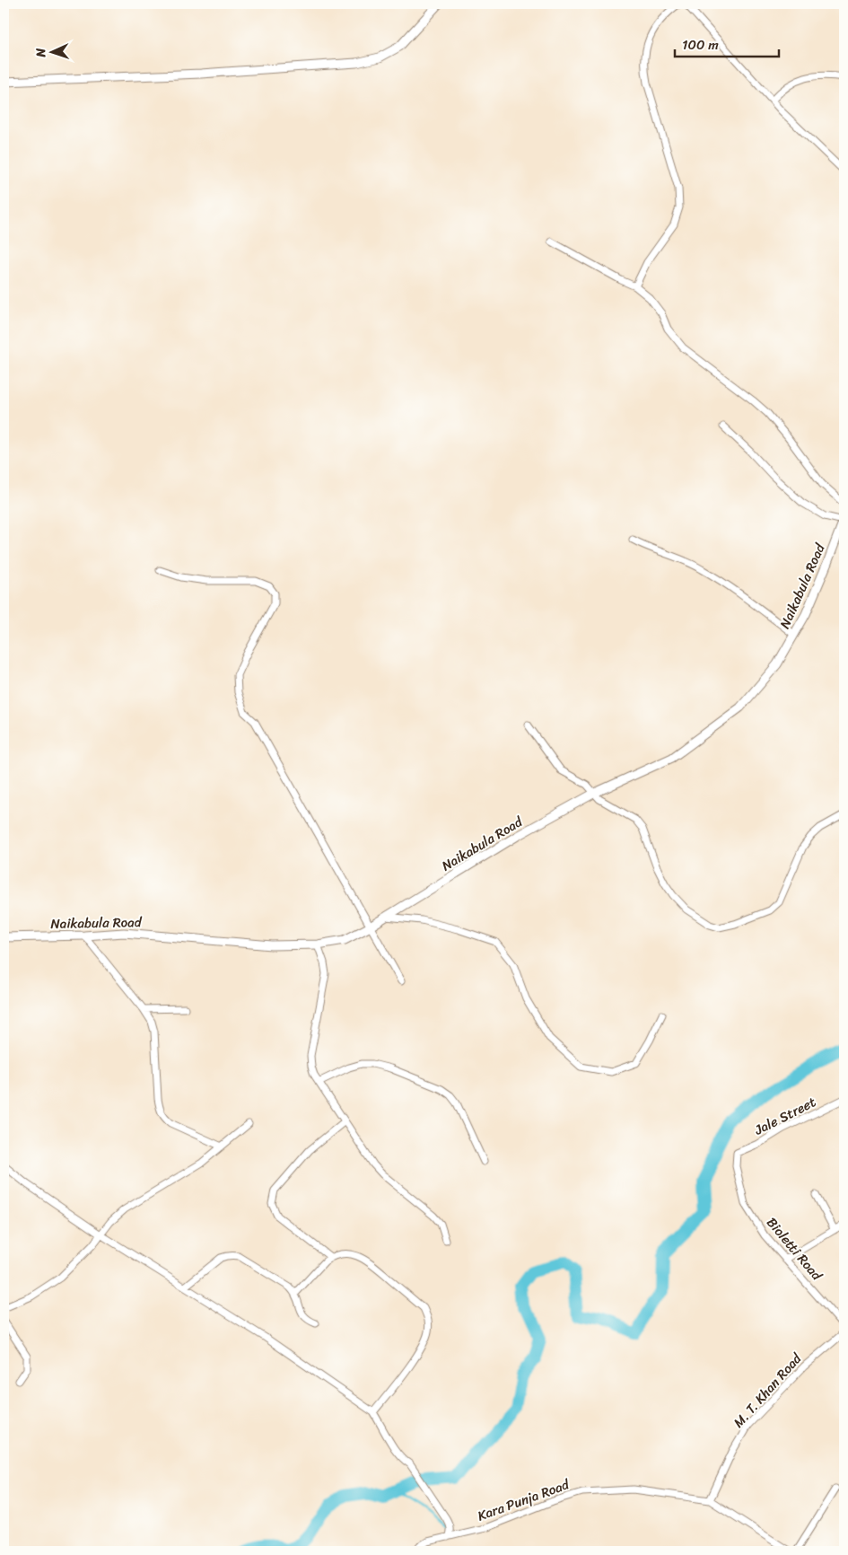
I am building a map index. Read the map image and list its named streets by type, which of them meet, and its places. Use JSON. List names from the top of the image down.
{
  "streets": {
    "street": [
      "Naikabula Road",
      "Jale Street",
      "Bioletti Road",
      "M. T. Khan Road",
      "Kara Punja Road"
    ]
  },
  "crossings": [
    ["Jale Street", "Bioletti Road"],
    ["M. T. Khan Road", "Kara Punja Road"]
  ],
  "scale_bar": "100 m",
  "north": "left"
}
